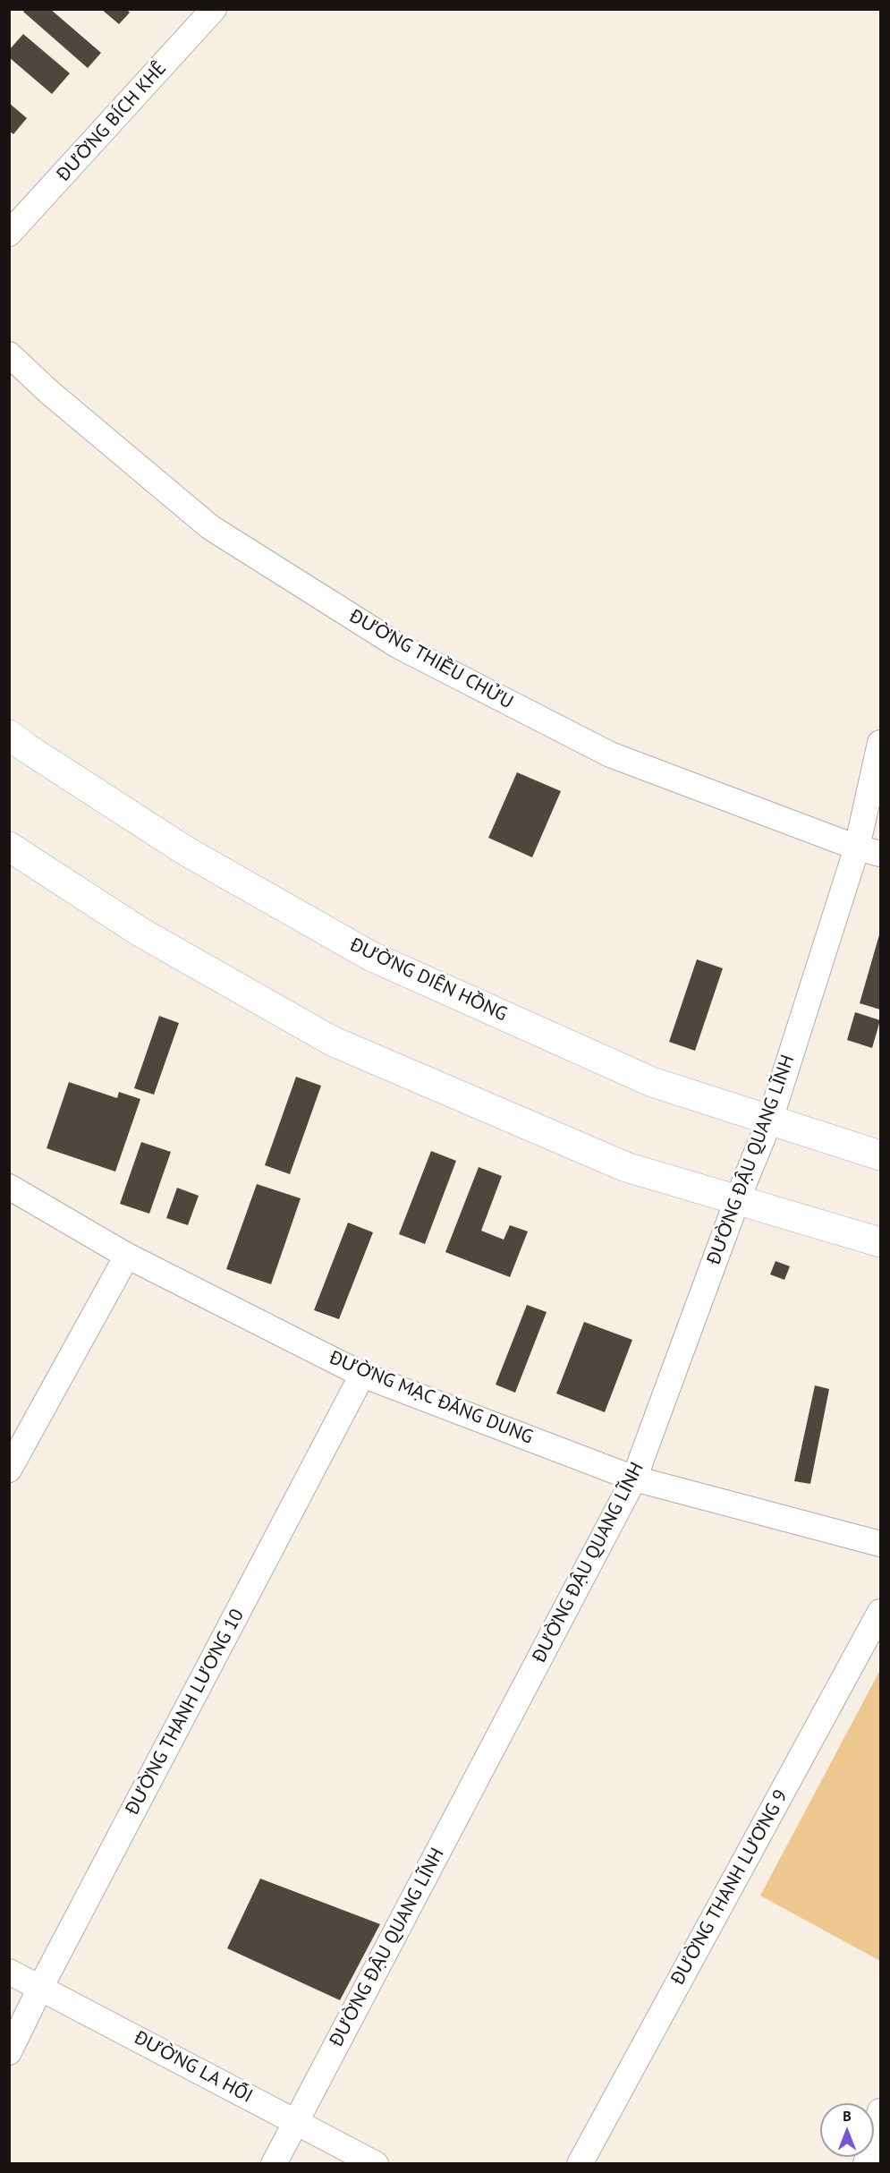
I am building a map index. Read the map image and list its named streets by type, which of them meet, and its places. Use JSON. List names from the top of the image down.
{
  "streets": {
    "street": [
      "ĐƯỜNG BÍCH KHÊ",
      "ĐƯỜNG THIỀU CHỬU",
      "ĐƯỜNG DIÊN HỒNG",
      "ĐƯỜNG ĐẬU QUANG LĨNH",
      "ĐƯỜNG MẠC ĐĂNG DUNG",
      "ĐƯỜNG THANH LƯƠNG 10",
      "ĐƯỜNG THANH LƯƠNG 9",
      "ĐƯỜNG LA HỐI"
    ]
  },
  "crossings": [
    ["ĐƯỜNG THIỀU CHỬU", "ĐƯỜNG ĐẬU QUANG LĨNH"],
    ["ĐƯỜNG DIÊN HỒNG", "ĐƯỜNG ĐẬU QUANG LĨNH"],
    ["ĐƯỜNG ĐẬU QUANG LĨNH", "ĐƯỜNG MẠC ĐĂNG DUNG"],
    ["ĐƯỜNG ĐẬU QUANG LĨNH", "ĐƯỜNG LA HỐI"],
    ["ĐƯỜNG MẠC ĐĂNG DUNG", "ĐƯỜNG THANH LƯƠNG 10"],
    ["ĐƯỜNG THANH LƯƠNG 10", "ĐƯỜNG LA HỐI"]
  ],
  "north": "top"
}
